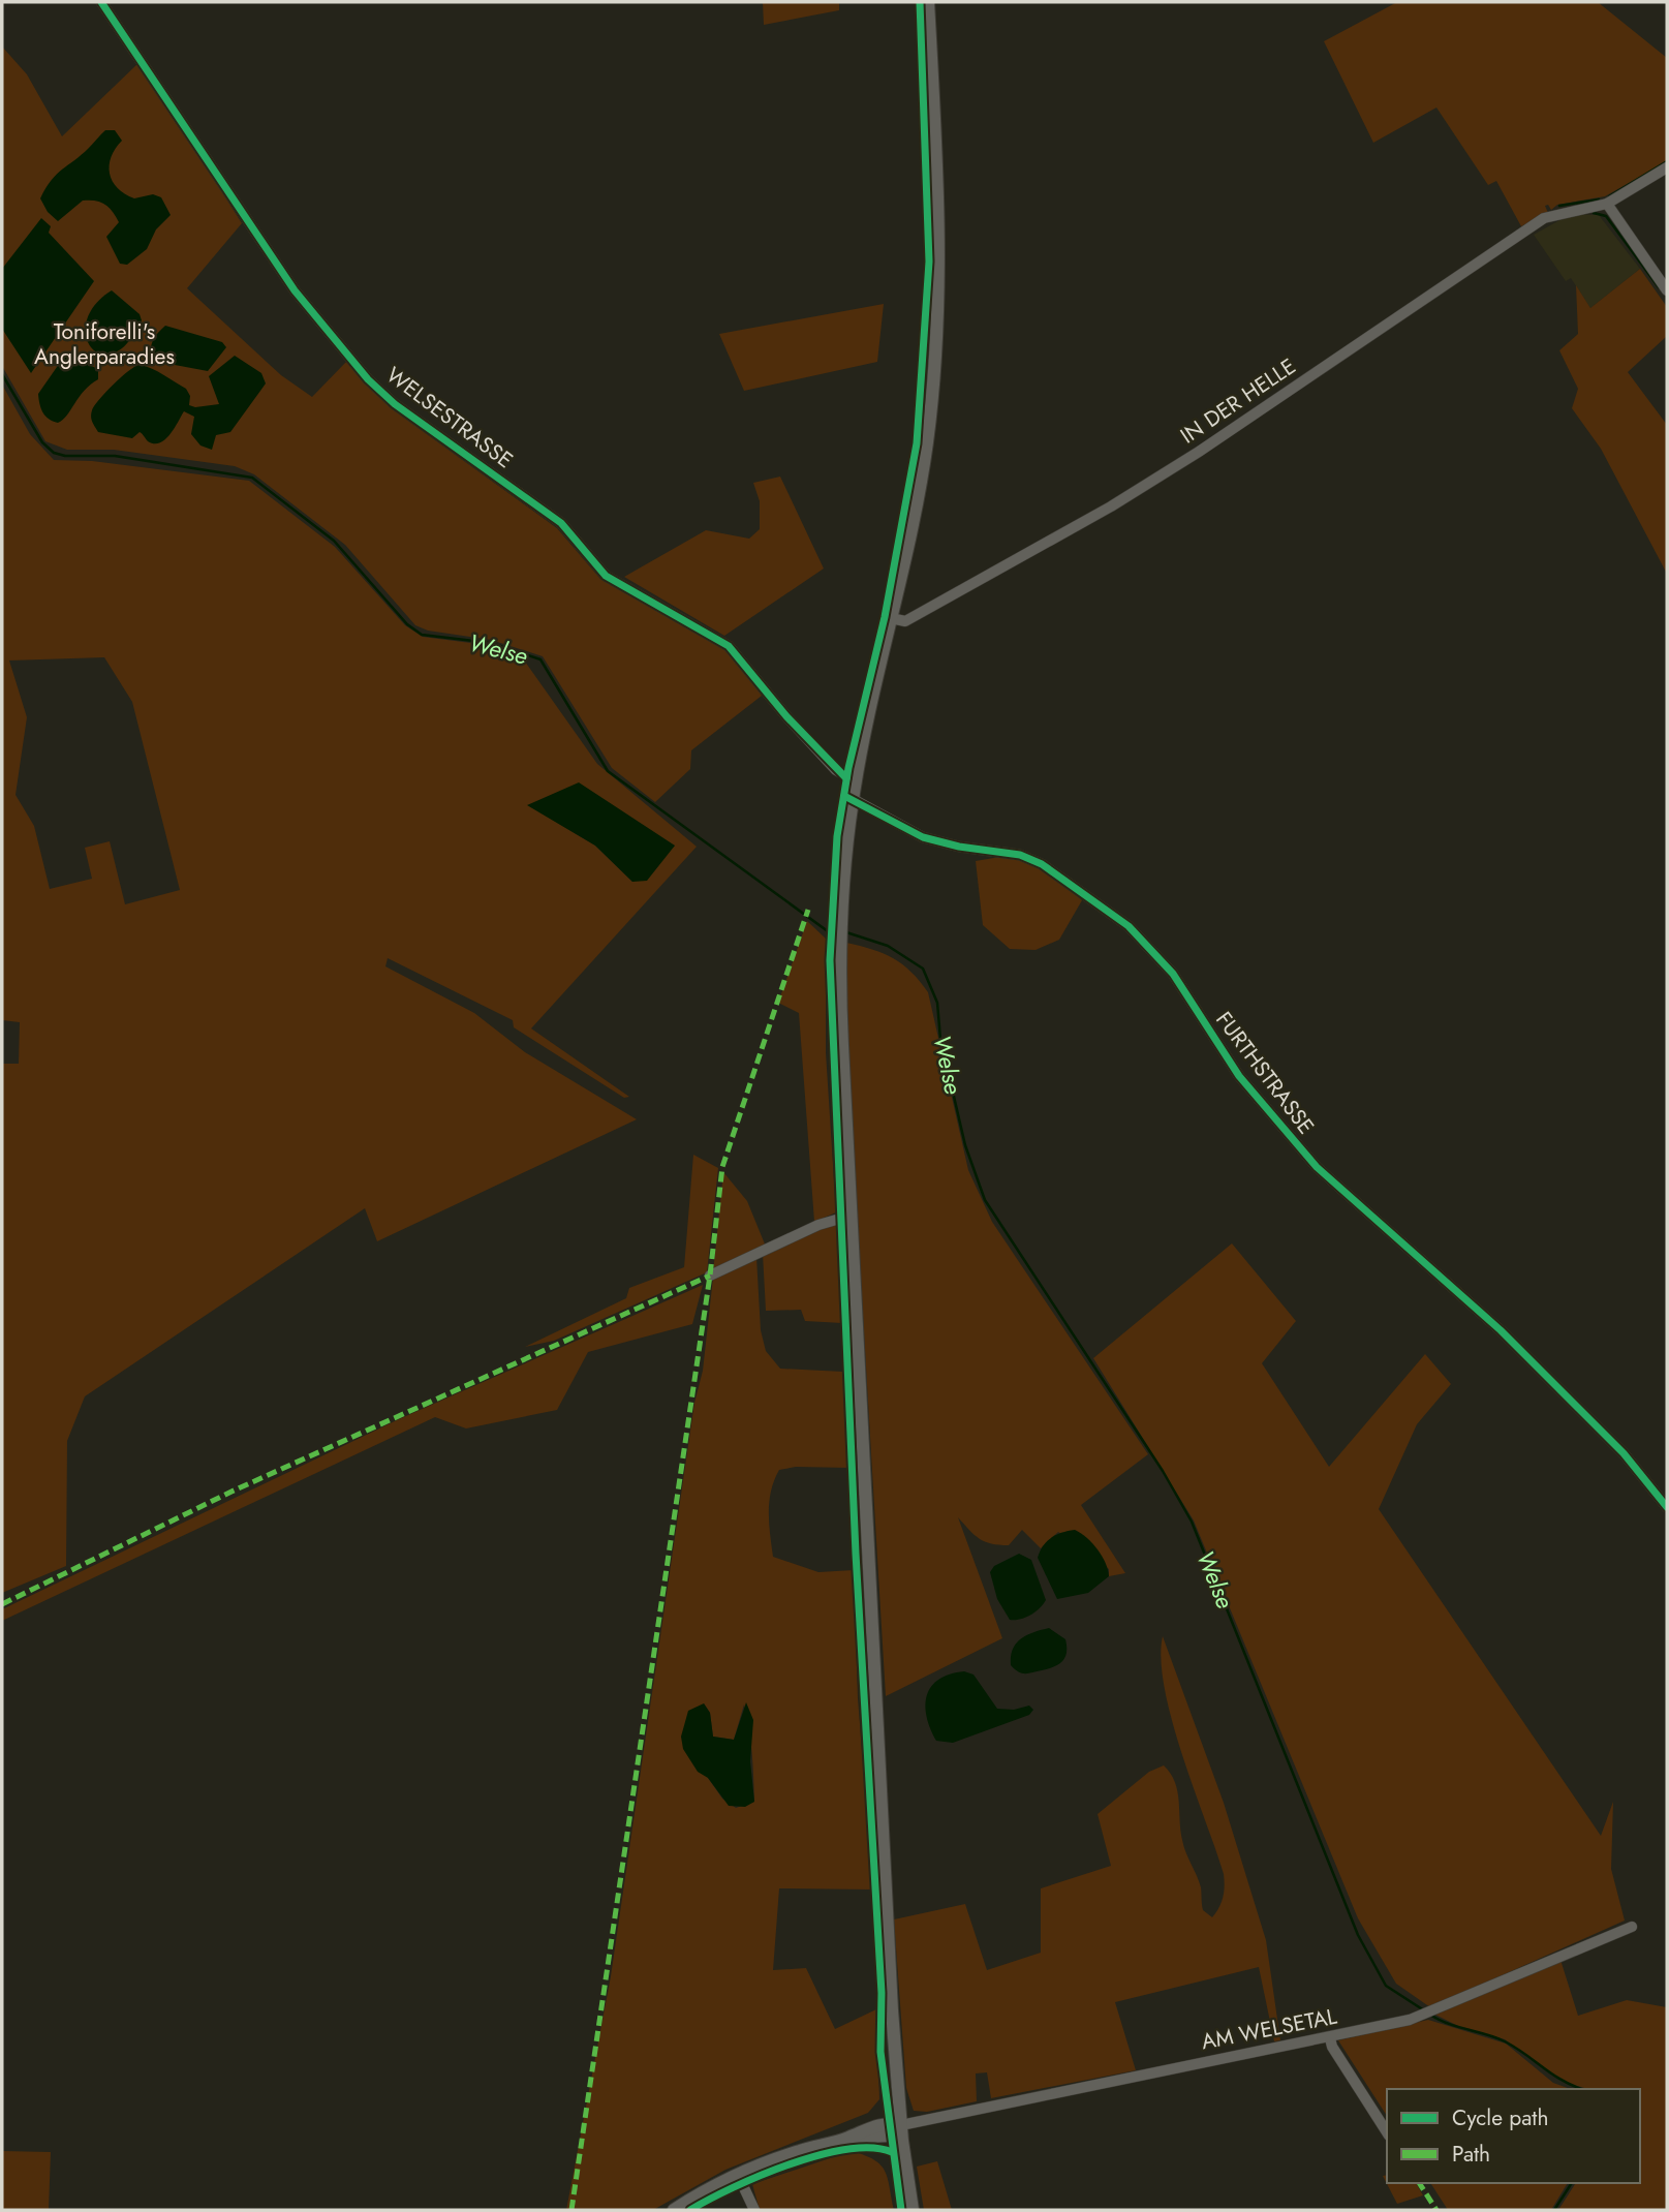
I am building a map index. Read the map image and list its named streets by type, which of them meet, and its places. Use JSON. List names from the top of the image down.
{
  "streets": {
    "street": [
      "IN DER HELLE",
      "WELSESTRASSE",
      "FURTHSTRASSE",
      "AM WELSETAL"
    ]
  },
  "water": ["Welse"],
  "parks": ["Toniforelli's Anglerparadies"],
  "legend": ["Cycle path", "Path"]
}
